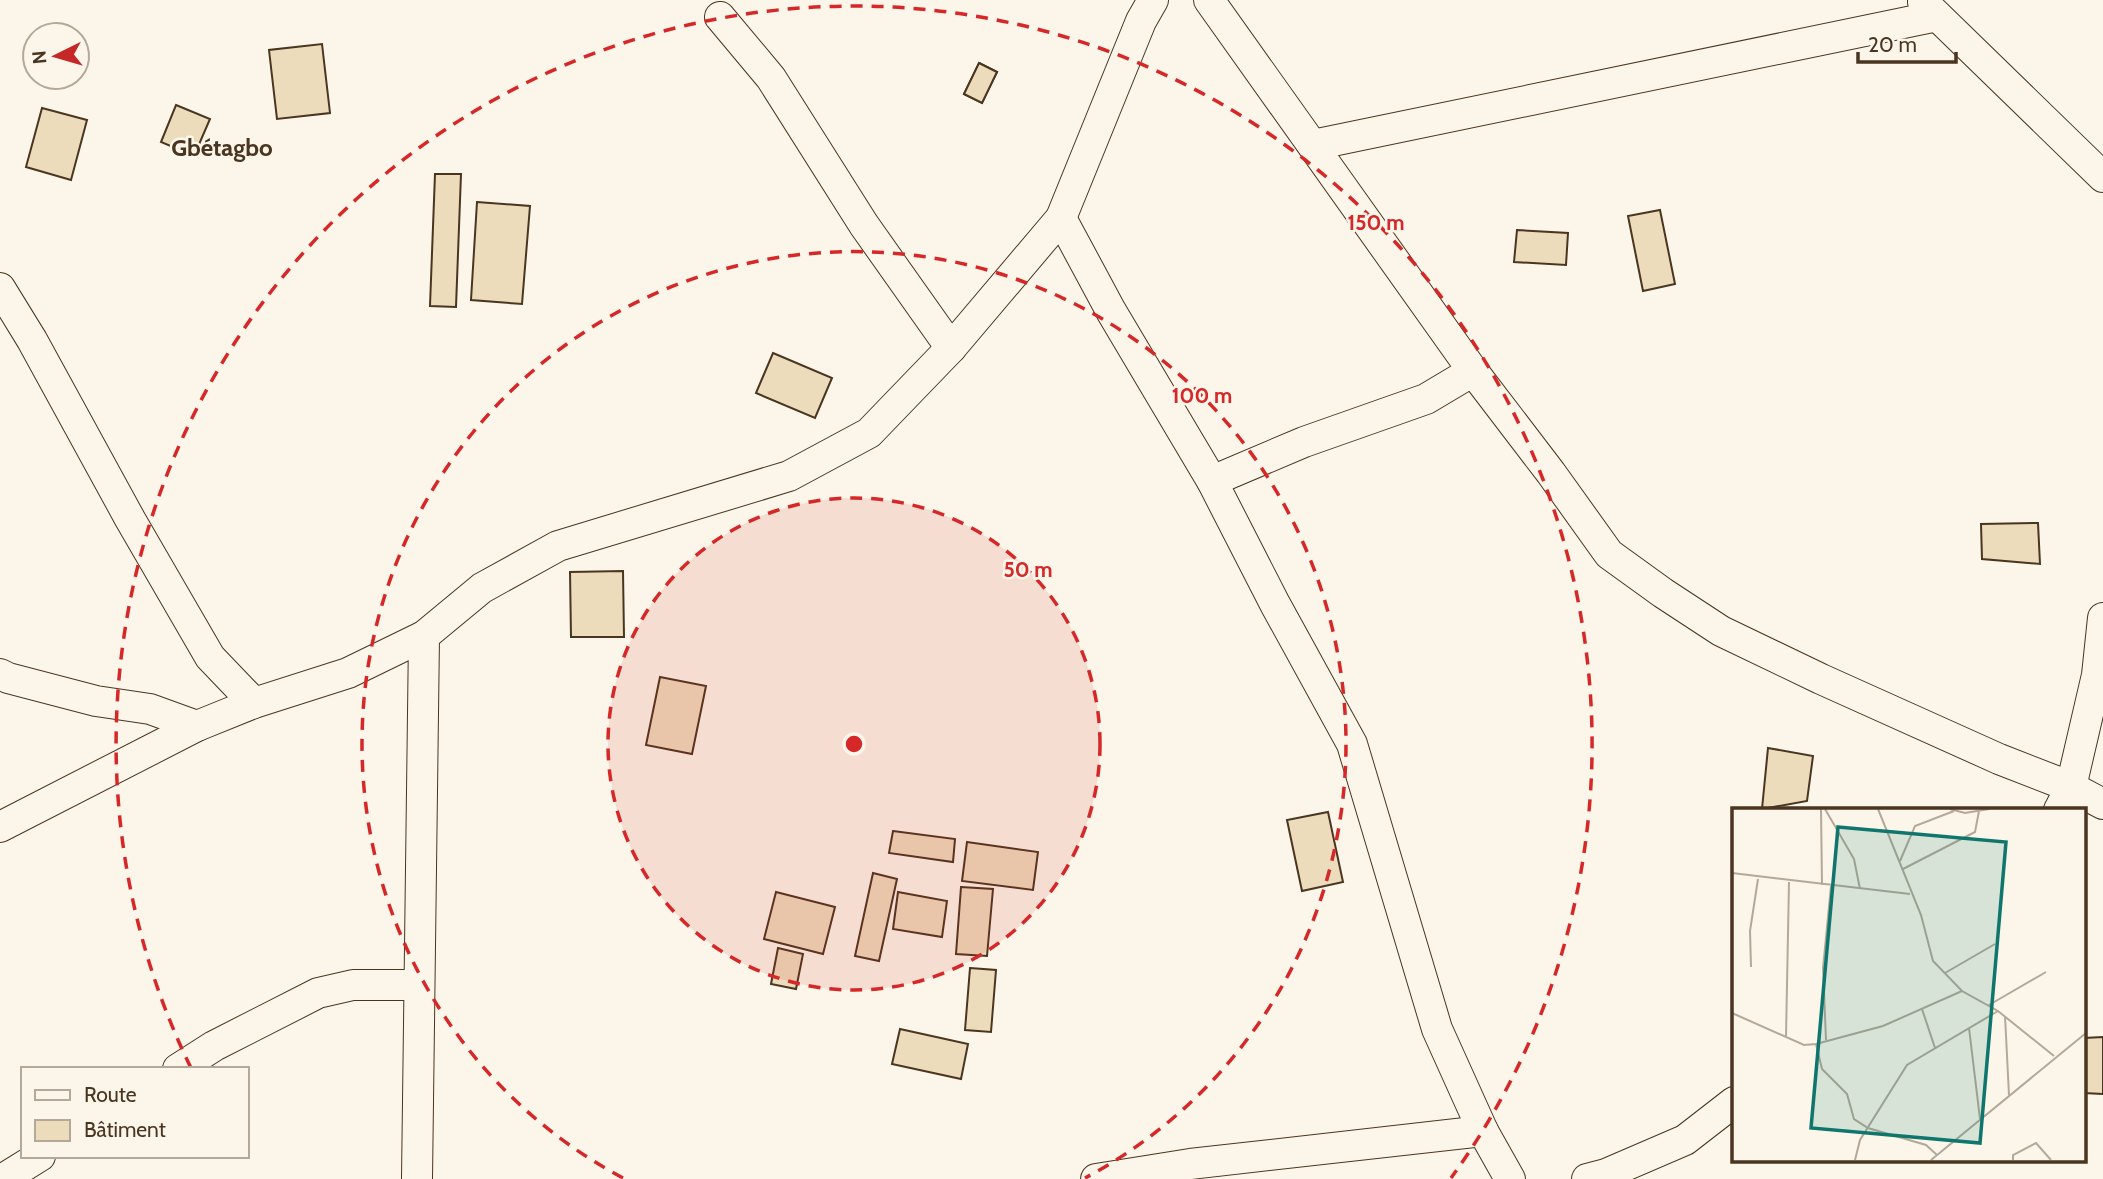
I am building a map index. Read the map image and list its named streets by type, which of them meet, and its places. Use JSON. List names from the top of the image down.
{
  "districts": ["Gbétagbo"],
  "legend": ["Route", "Bâtiment"],
  "scale_bar": "20 m",
  "north": "left",
  "rings": ["150 m", "100 m", "50 m"]
}
